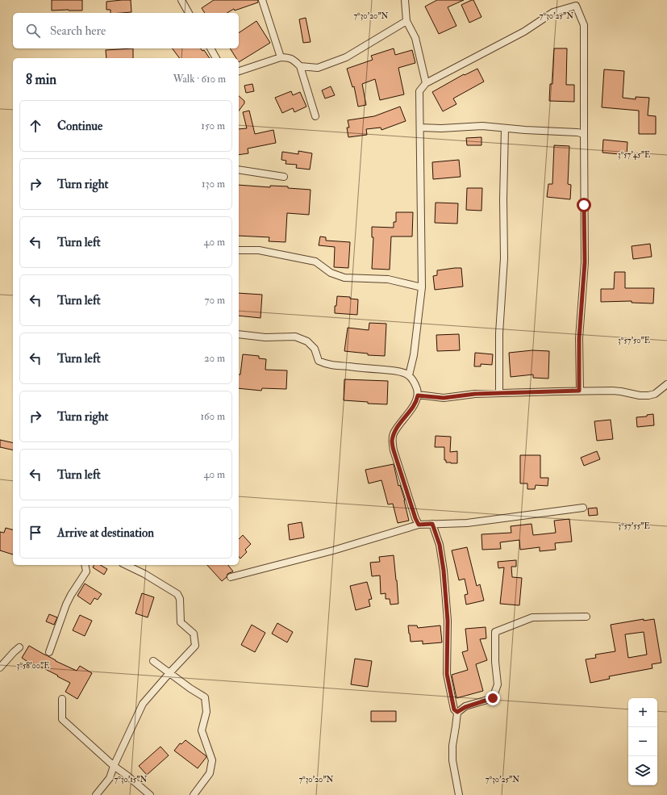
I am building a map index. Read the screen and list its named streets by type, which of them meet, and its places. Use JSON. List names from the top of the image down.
{
  "page": {
    "search": "Search here",
    "heading": ["8 min", "Walk · 610 m"],
    "list": [
      ["Continue", "150 m"],
      ["Turn right", "130 m"],
      ["Turn left", "40 m"],
      ["Turn left", "70 m"],
      ["Turn left", "20 m"],
      ["Turn right", "160 m"],
      ["Turn left", "40 m"],
      "Arrive at destination"
    ],
    "map_buttons": ["+", "−"]
  },
  "coordinates": [
    "7°30'20\"N",
    "7°30'25\"N",
    "3°57'45\"E",
    "3°57'50\"E",
    "3°57'55\"E",
    "3°58'00\"E",
    "7°30'15\"N"
  ]
}
